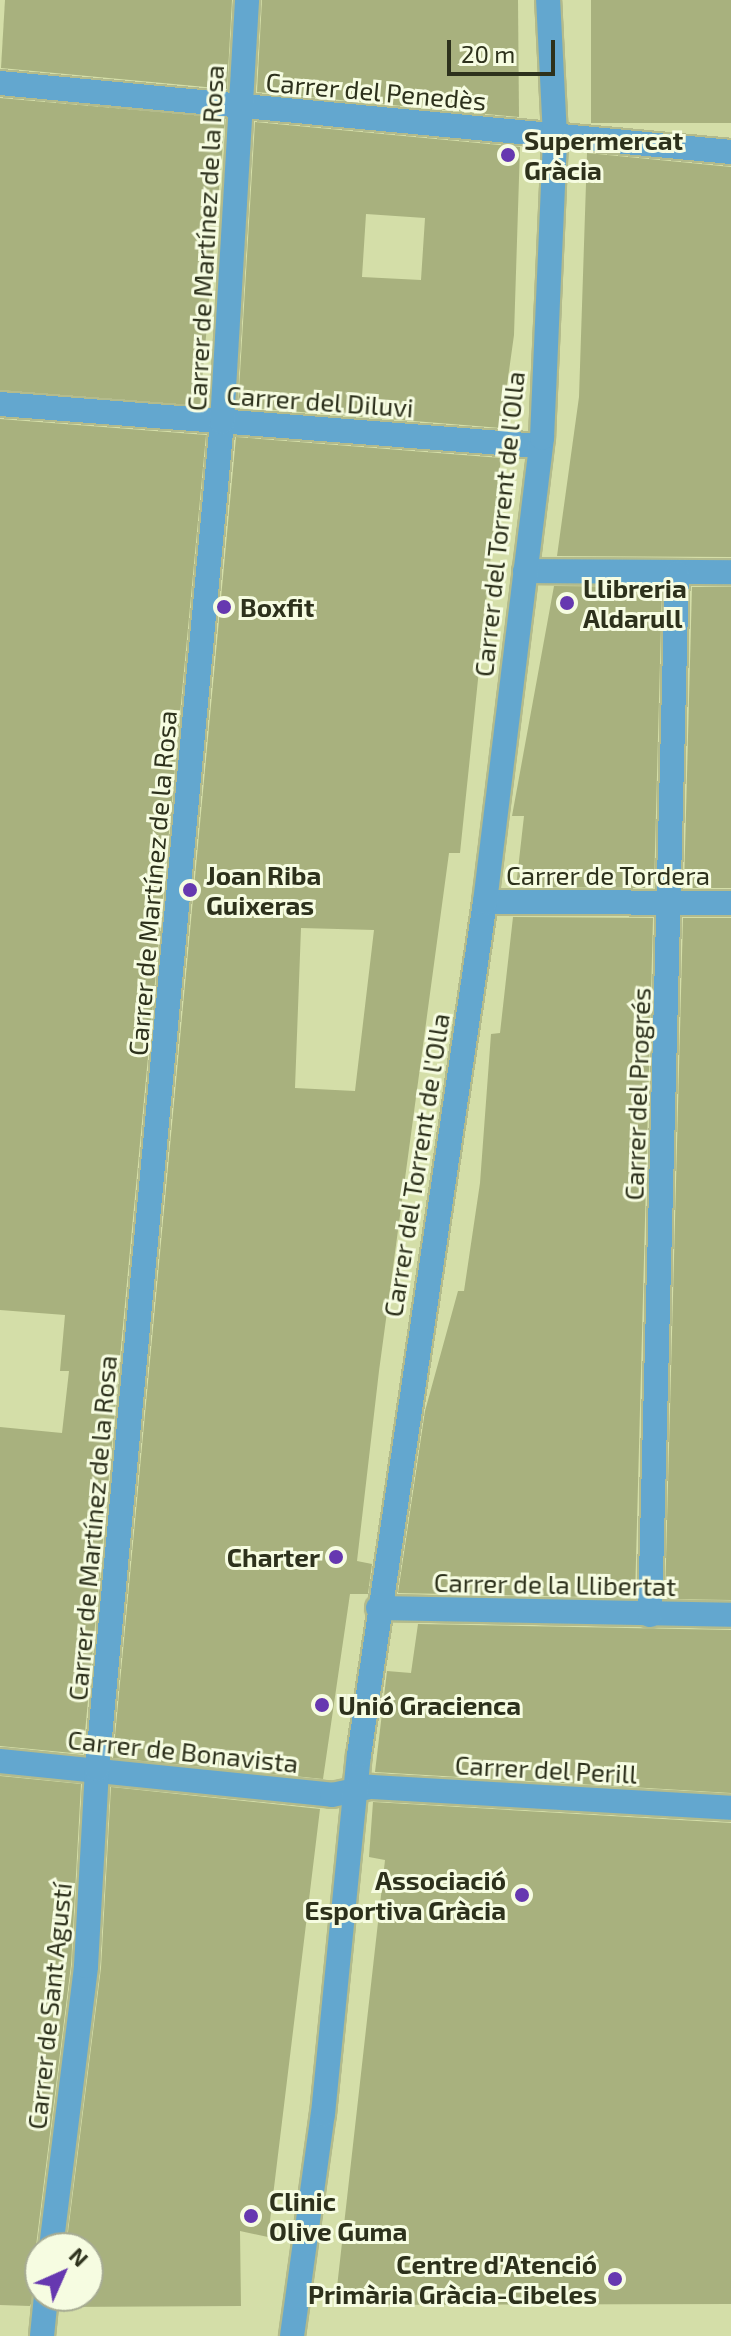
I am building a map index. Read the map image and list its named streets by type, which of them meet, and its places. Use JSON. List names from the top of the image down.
{
  "streets": {
    "street": [
      "Carrer del Penedès",
      "Carrer de Martínez de la Rosa",
      "Carrer del Diluvi",
      "Carrer del Torrent de l'Olla",
      "Carrer de Tordera",
      "Carrer del Progrés",
      "Carrer de la Llibertat",
      "Carrer de Bonavista",
      "Carrer del Perill",
      "Carrer de Sant Agustí"
    ]
  },
  "crossings": [
    ["Carrer del Penedès", "Carrer de Martínez de la Rosa"],
    ["Carrer del Penedès", "Carrer del Torrent de l'Olla"],
    ["Carrer de Martínez de la Rosa", "Carrer del Diluvi"],
    ["Carrer de Martínez de la Rosa", "Carrer de Bonavista"],
    ["Carrer de Martínez de la Rosa", "Carrer de Sant Agustí"],
    ["Carrer del Diluvi", "Carrer del Torrent de l'Olla"],
    ["Carrer del Torrent de l'Olla", "Carrer de Tordera"],
    ["Carrer del Torrent de l'Olla", "Carrer de la Llibertat"],
    ["Carrer del Torrent de l'Olla", "Carrer de Bonavista"],
    ["Carrer del Torrent de l'Olla", "Carrer del Perill"],
    ["Carrer de Tordera", "Carrer del Progrés"],
    ["Carrer del Progrés", "Carrer de la Llibertat"],
    ["Carrer de Bonavista", "Carrer del Perill"],
    ["Carrer de Bonavista", "Carrer de Sant Agustí"]
  ],
  "places": [
    "Supermercat Gràcia",
    "Llibreria Aldarull",
    "Boxfit",
    "Joan Riba Guixeras",
    "Charter",
    "Unió Gracienca",
    "Associació Esportiva Gràcia",
    "Clinic Olive Guma",
    "Centre d'Atenció Primària Gràcia-Cibeles"
  ],
  "scale_bar": "20 m",
  "north": "top right"
}
